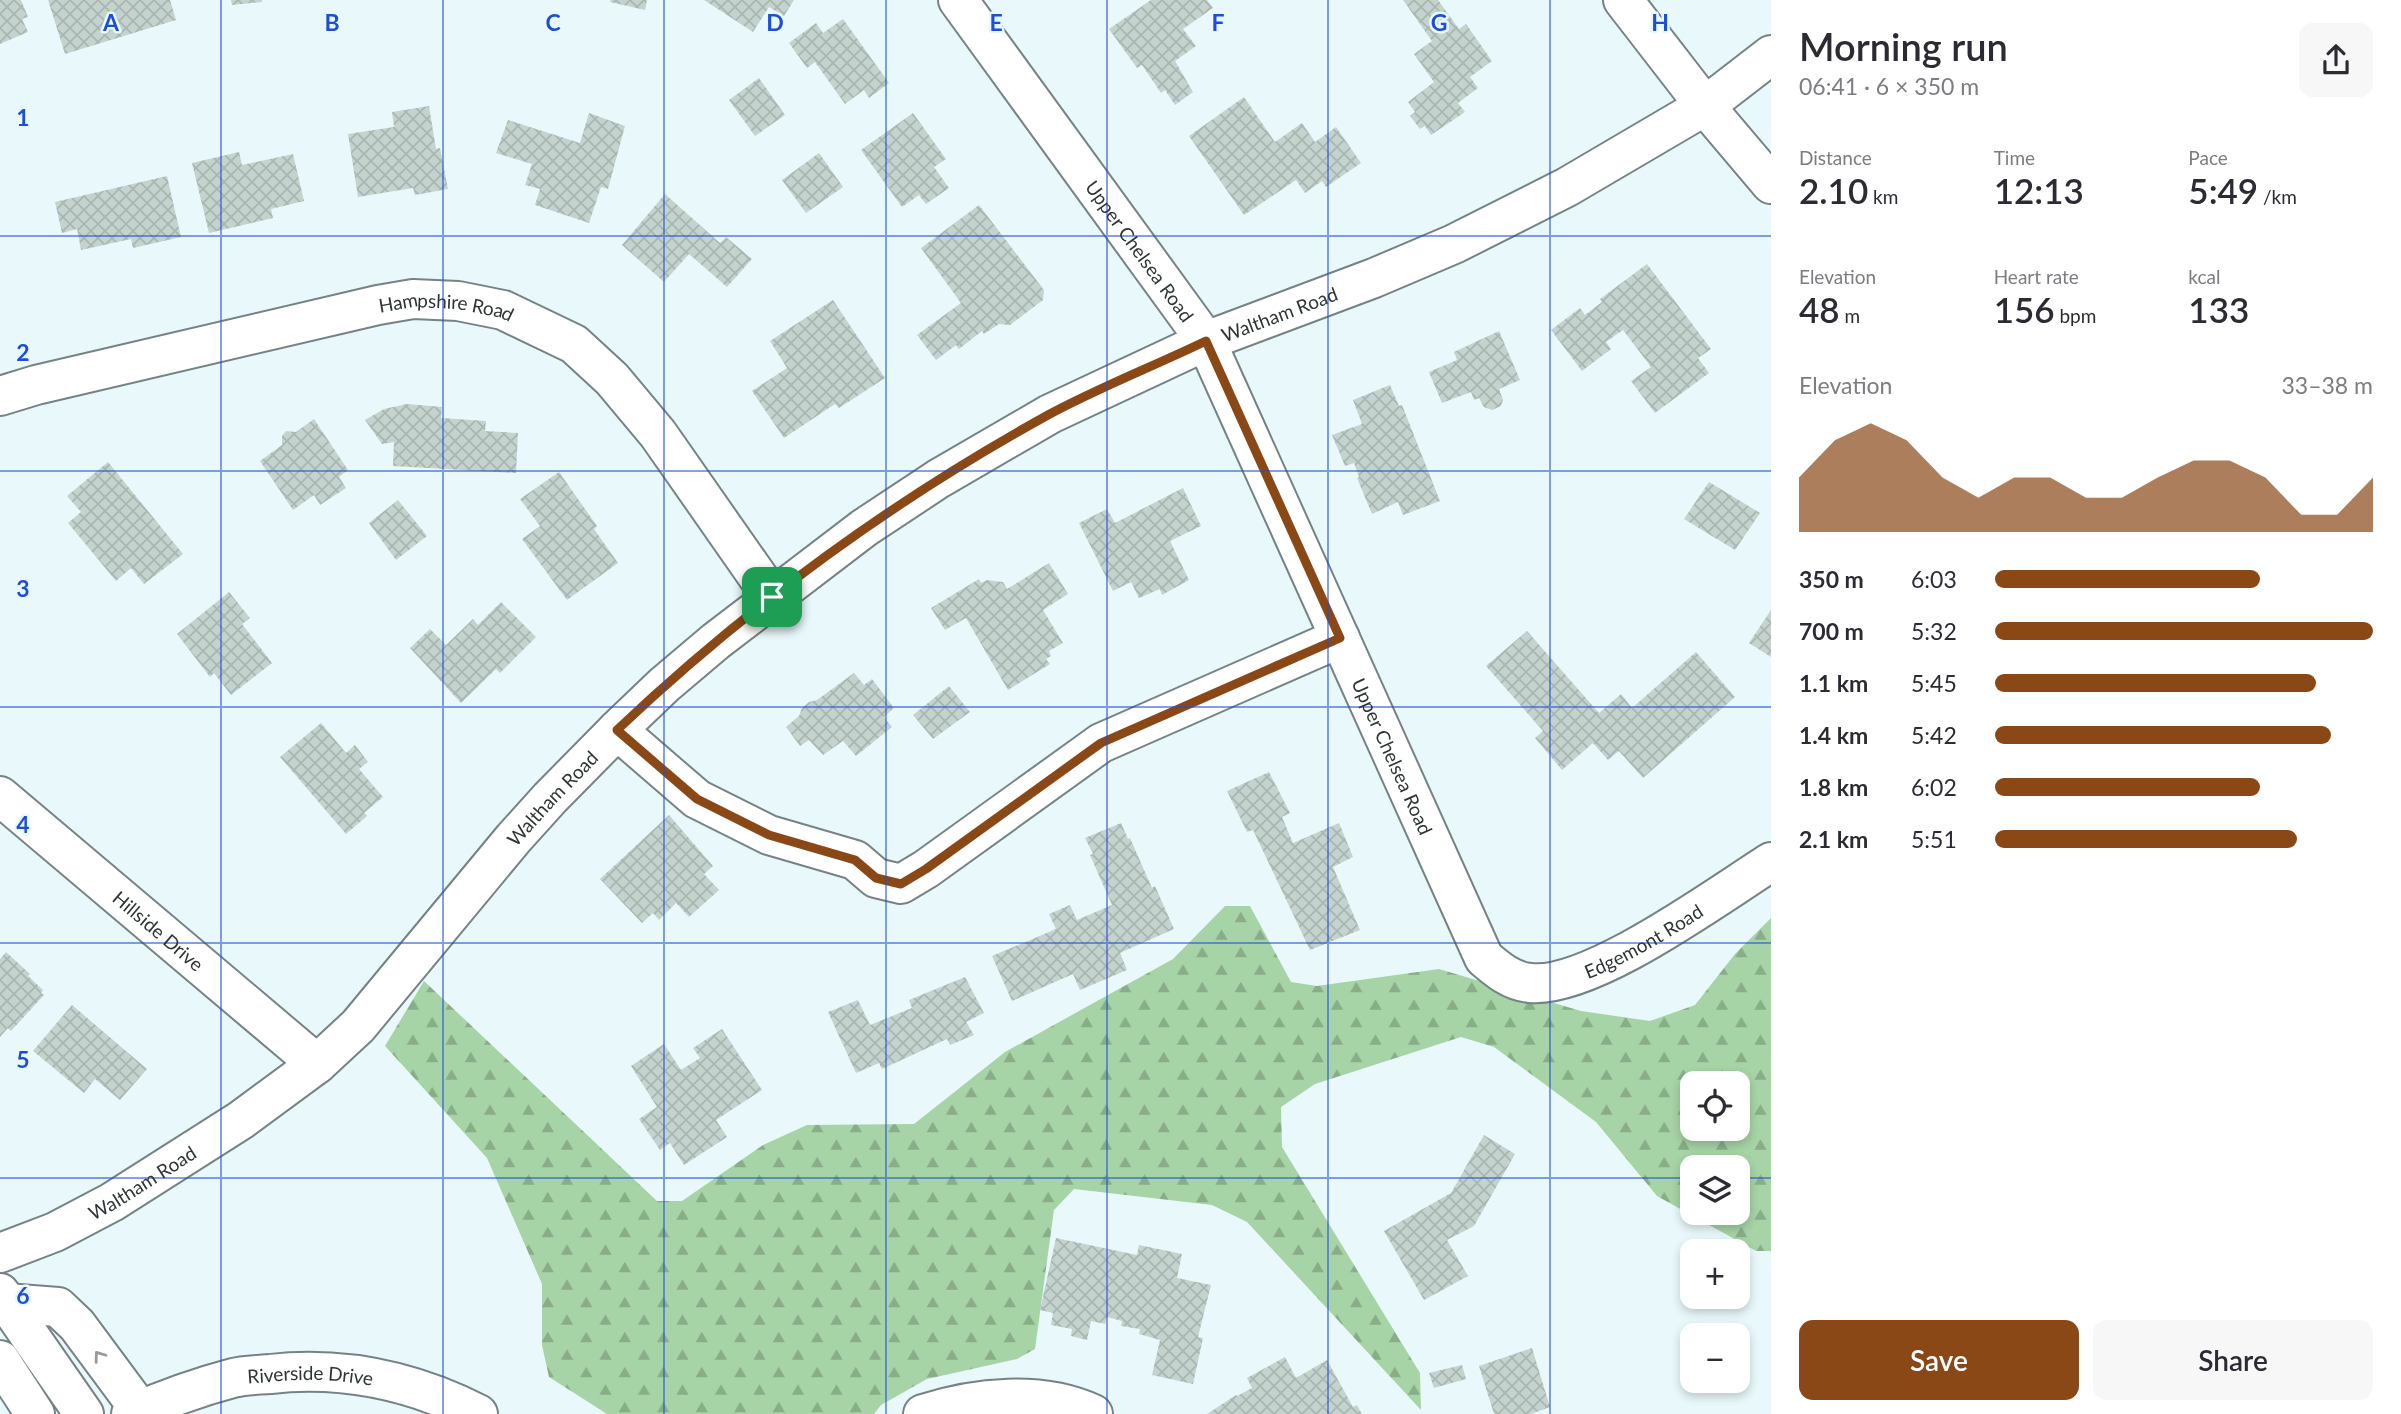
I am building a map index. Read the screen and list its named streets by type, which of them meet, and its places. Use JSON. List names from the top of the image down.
{
  "streets": {
    "street": [
      "Upper Chelsea Road",
      "Hampshire Road",
      "Waltham Road",
      "Hillside Drive",
      "Edgemont Road",
      "Riverside Drive"
    ]
  },
  "crossings": [
    ["Upper Chelsea Road", "Waltham Road"],
    ["Upper Chelsea Road", "Edgemont Road"],
    ["Hampshire Road", "Waltham Road"],
    ["Waltham Road", "Hillside Drive"]
  ],
  "page": {
    "heading": ["Morning run", "06:41 · 6 × 350 m"],
    "stats": [
      ["Distance", "2.10 km"],
      ["Time", "12:13"],
      ["Pace", "5:49 /km"],
      ["Elevation", "48 m"],
      ["Heart rate", "156 bpm"],
      ["kcal", "133"]
    ],
    "chart": ["Elevation", "33–38 m"],
    "list": [
      {
        "name": "350 m",
        "note": "6:03"
      },
      {
        "name": "700 m",
        "note": "5:32"
      },
      {
        "name": "1.1 km",
        "note": "5:45"
      },
      {
        "name": "1.4 km",
        "note": "5:42"
      },
      {
        "name": "1.8 km",
        "note": "6:02"
      },
      {
        "name": "2.1 km",
        "note": "5:51"
      }
    ],
    "map_buttons": ["+", "−"],
    "buttons": ["Save", "Share"]
  },
  "grid": {
    "columns": [
      "A",
      "B",
      "C",
      "D",
      "E",
      "F",
      "G",
      "H"
    ],
    "rows": [
      "1",
      "2",
      "3",
      "4",
      "5",
      "6"
    ]
  }
}
